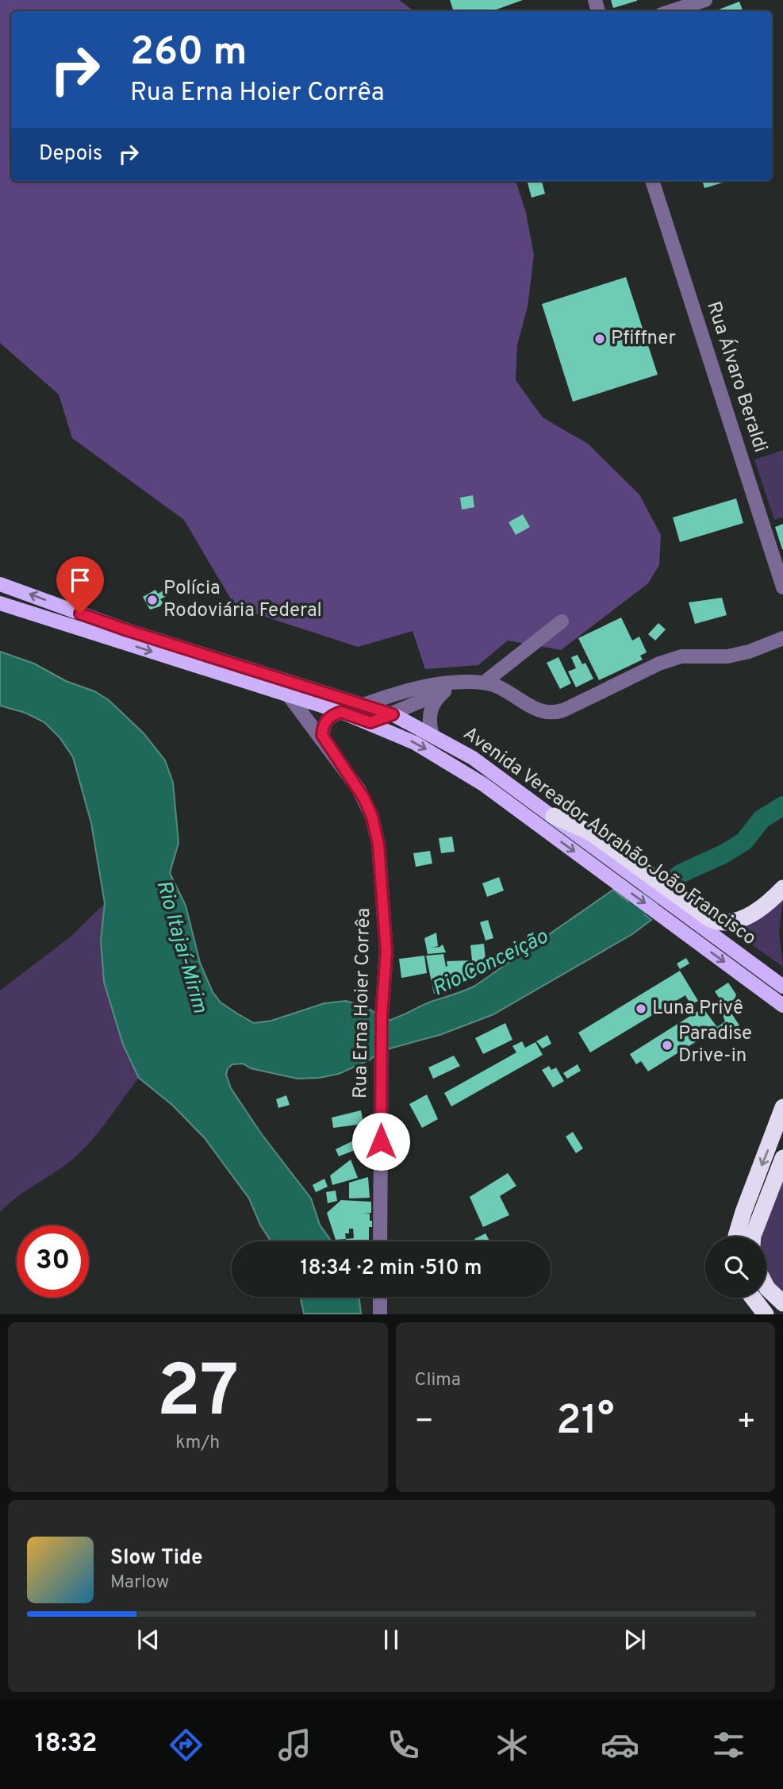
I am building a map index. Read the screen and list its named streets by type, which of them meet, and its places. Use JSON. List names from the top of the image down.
{
  "streets": {
    "main road": ["Avenida Vereador Abrahão João Francisco"],
    "street": ["Rua Álvaro Beraldi", "Rua Erna Hoier Corrêa"]
  },
  "crossings": [
    ["Avenida Vereador Abrahão João Francisco", "Rua Erna Hoier Corrêa"]
  ],
  "water": ["Rio Itajaí-Mirim", "Rio Conceição"],
  "places": [
    "Pfiffner",
    "Polícia Rodoviária Federal",
    "Luna Privê",
    "Paradise Drive-in"
  ],
  "page": {
    "turn": ["260 m", "Rua Erna Hoier Corrêa"],
    "then": "Depois",
    "limit": "30",
    "trip": "18:34 · 2 min · 510 m",
    "tile": [
      ["27", "km/h"],
      "Clima"
    ],
    "heat": ["−", "21°", "+"],
    "song": ["Slow Tide", "Marlow"],
    "tabs": "18:32"
  }
}
